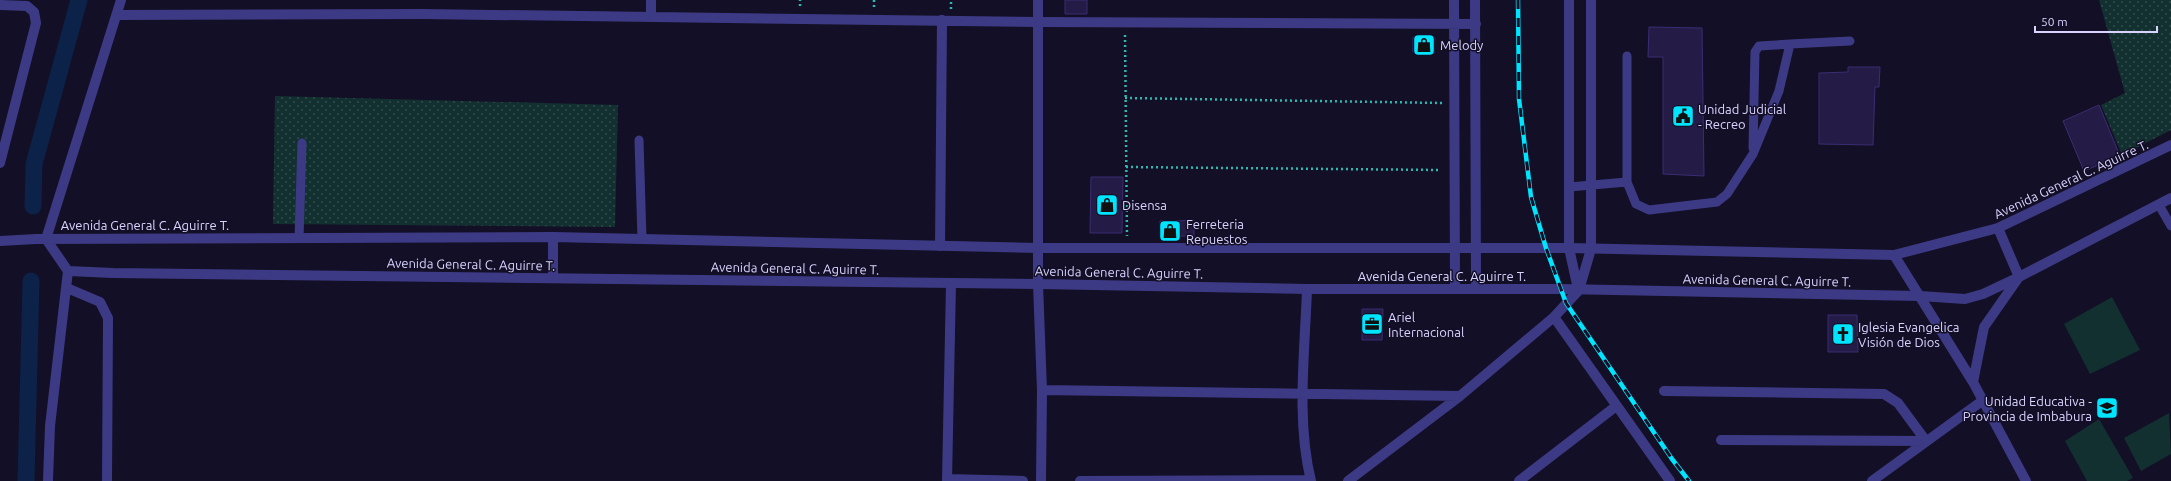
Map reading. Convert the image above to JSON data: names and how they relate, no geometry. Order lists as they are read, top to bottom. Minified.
{"streets":{"street":["Avenida General C. Aguirre T."]},"places":{"shop":["Melody","Disensa","Ferreteria Repuestos"],"public building":["Unidad Judicial - Recreo"],"office":["Ariel Internacional"],"church":["Iglesia Evangelica Visión de Dios"],"school or university":["Unidad Educativa - Provincia de Imbabura"]},"scale_bar":"50 m"}
